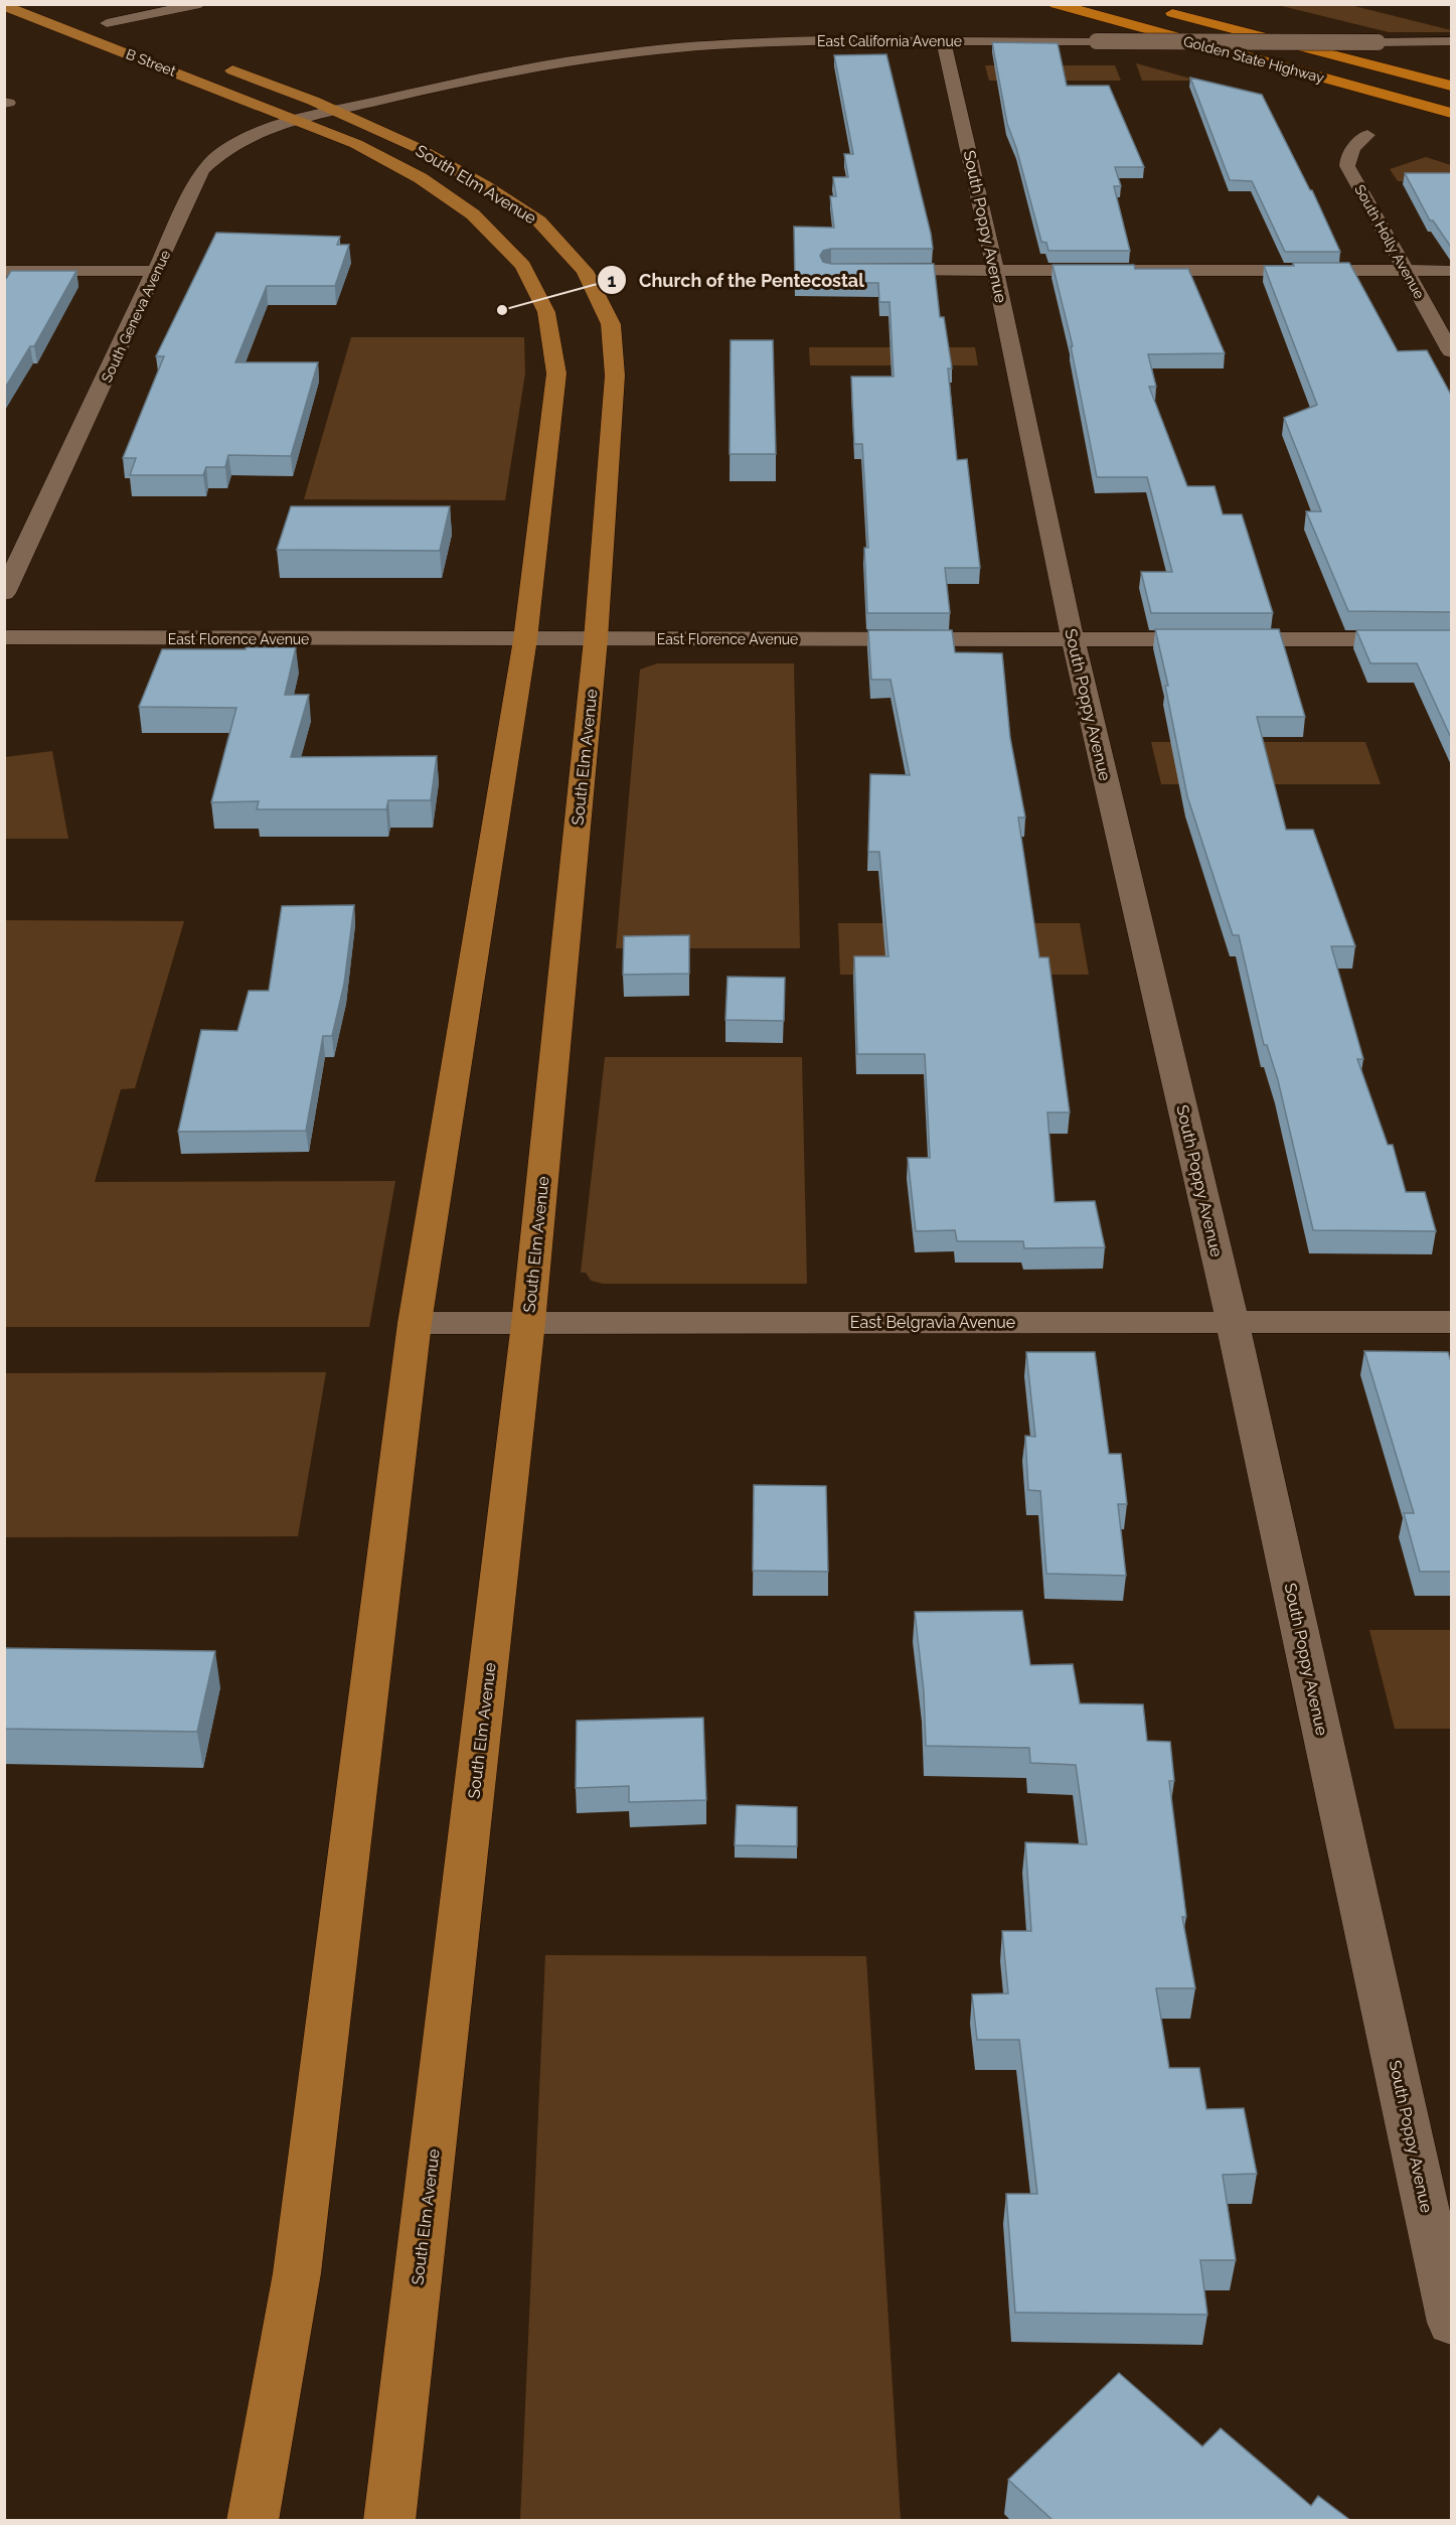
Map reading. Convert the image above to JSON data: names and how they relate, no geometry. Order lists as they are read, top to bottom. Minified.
{"streets":{"highway":["Golden State Highway"],"main road":["B Street","South Elm Avenue"],"street":["East California Avenue","South Poppy Avenue","South Holly Avenue","South Geneva Avenue","East Florence Avenue","East Belgravia Avenue"]},"crossings":[["East California Avenue","South Elm Avenue"],["East California Avenue","South Poppy Avenue"],["East California Avenue","South Geneva Avenue"],["B Street","South Elm Avenue"],["B Street","South Geneva Avenue"],["South Elm Avenue","South Geneva Avenue"],["South Elm Avenue","East Florence Avenue"],["South Elm Avenue","East Belgravia Avenue"],["South Poppy Avenue","East Florence Avenue"],["South Poppy Avenue","East Belgravia Avenue"]],"places":["Church of the Pentecostal"]}
